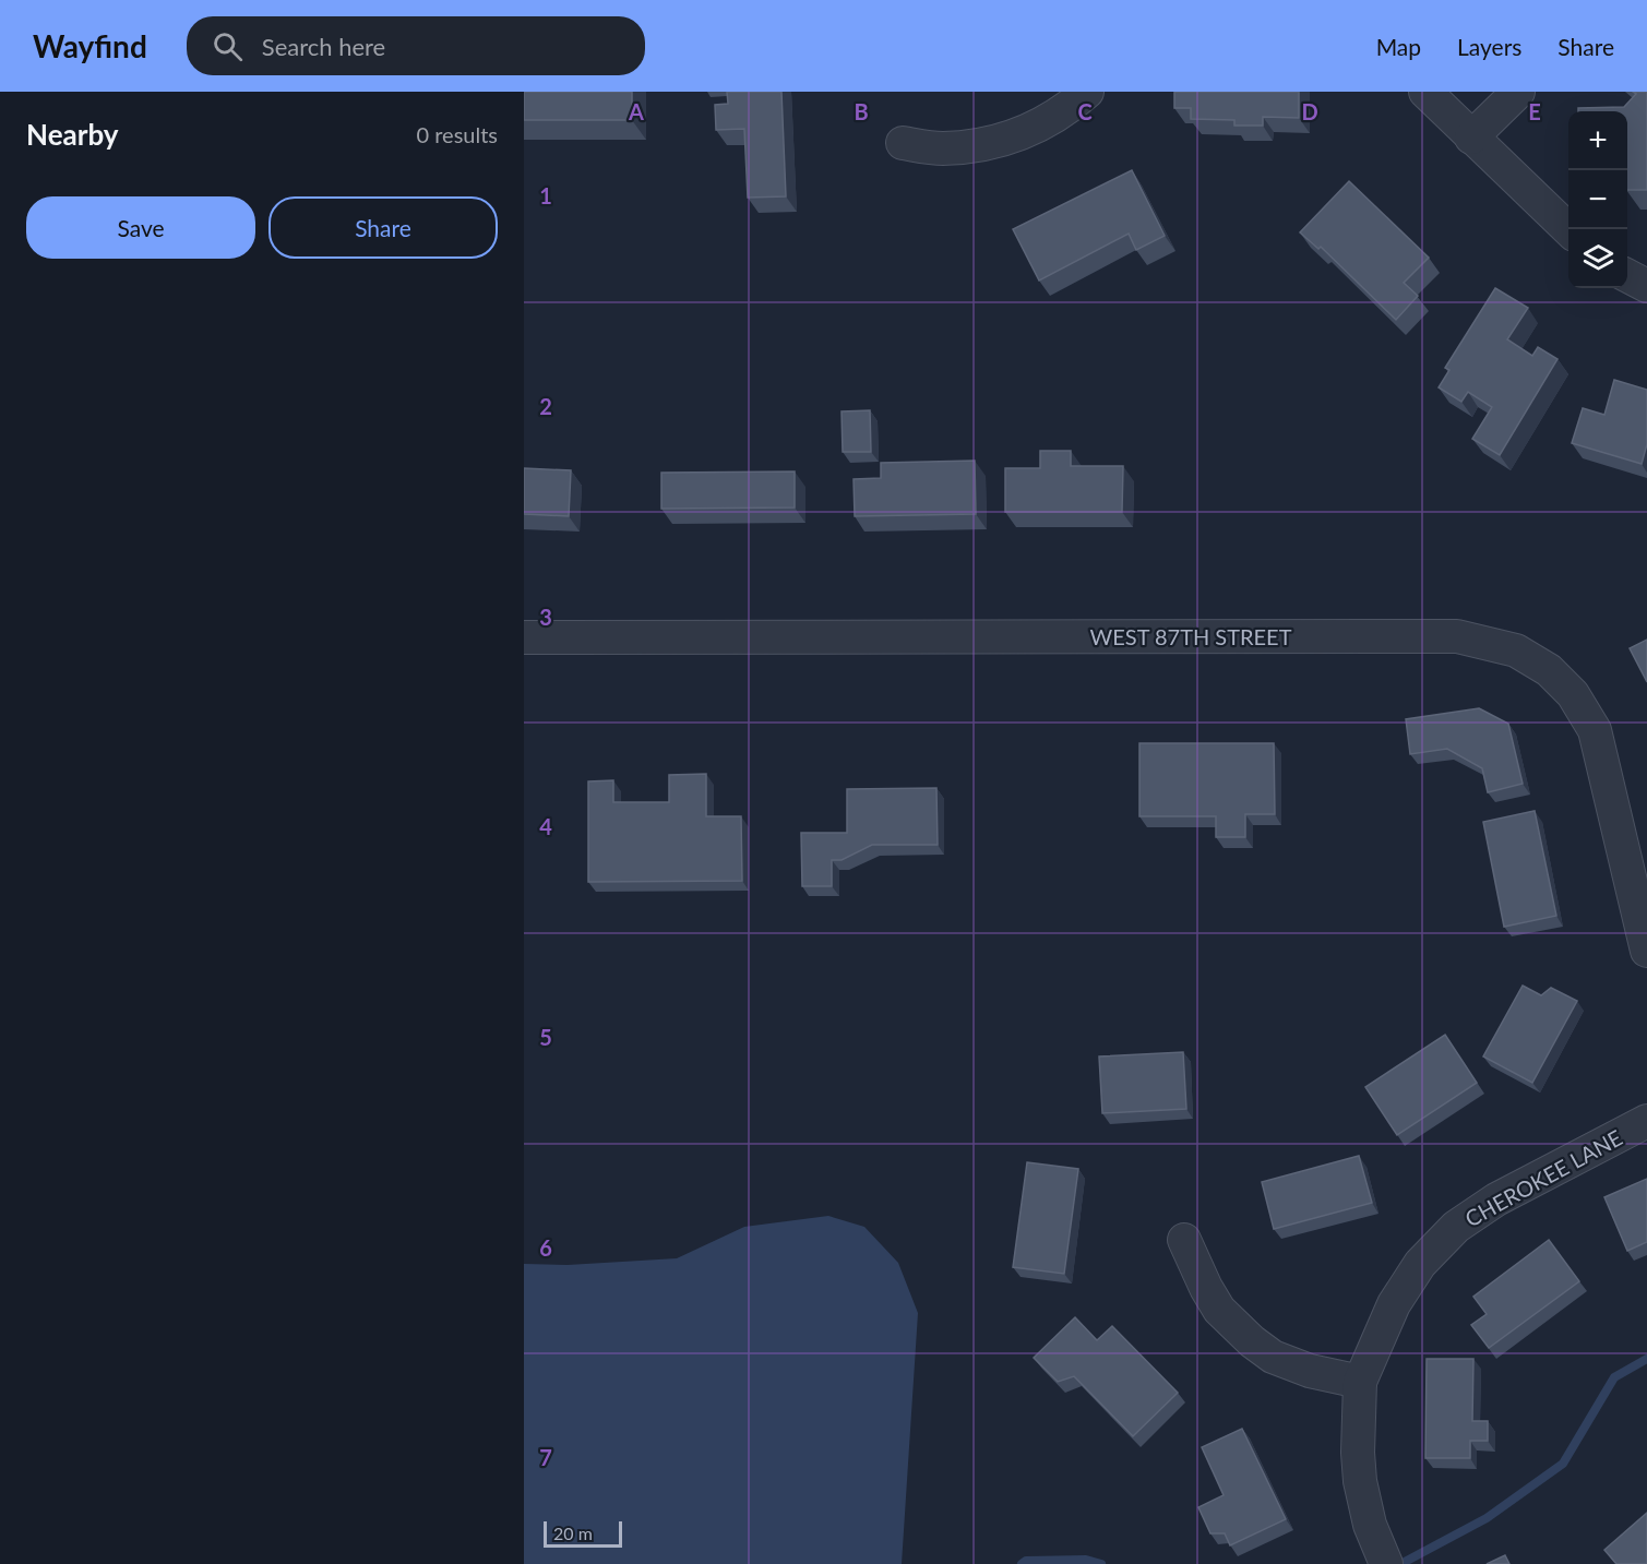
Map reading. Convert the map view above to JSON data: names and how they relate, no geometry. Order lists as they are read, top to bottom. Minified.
{"streets":{"street":["WEST 87TH STREET","CHEROKEE LANE"]},"scale_bar":"20 m","page":{"header":"Wayfind","search":"Search here","nav":["Map","Layers","Share"],"heading":["Nearby","0 results"],"map_buttons":["+","−"],"buttons":["Save","Share"],"scale":"20 m"},"grid":{"columns":["A","B","C","D","E"],"rows":["1","2","3","4","5","6","7"]}}
